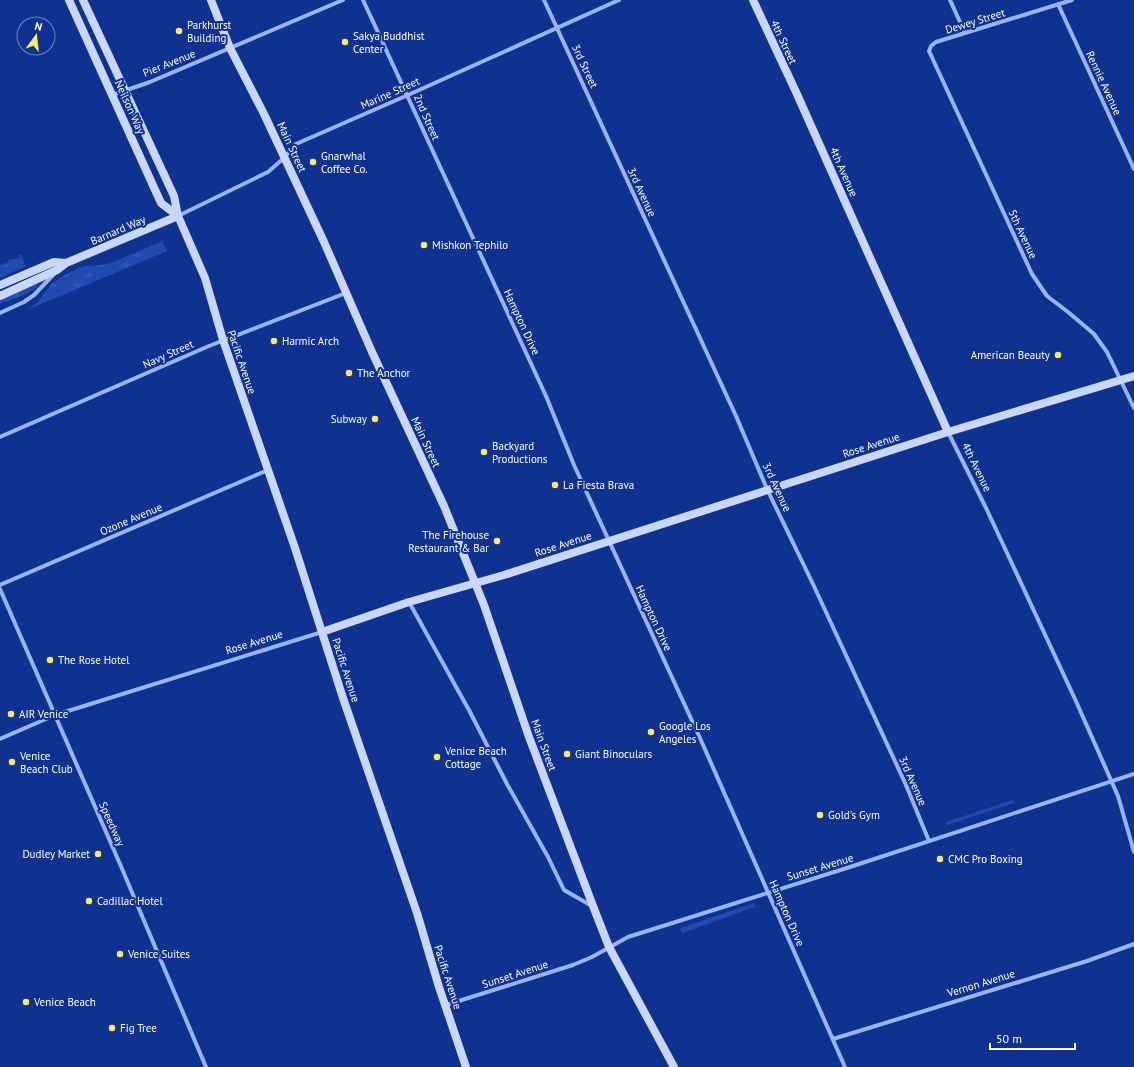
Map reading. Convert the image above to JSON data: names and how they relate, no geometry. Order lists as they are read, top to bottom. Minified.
{"streets":{"street":["Dewey Street","4th Street","Pier Avenue","3rd Street","Rennie Avenue","Marine Street","Neilson Way","2nd Street","Main Street","4th Avenue","3rd Avenue","Barnard Way","5th Avenue","Hampton Drive","Navy Street","Pacific Avenue","Rose Avenue","Ozone Avenue","Speedway","Sunset Avenue","Vernon Avenue"]},"crossings":[["Dewey Street","Rennie Avenue"],["Dewey Street","5th Avenue"],["4th Street","4th Avenue"],["Pier Avenue","Neilson Way"],["Pier Avenue","Main Street"],["3rd Street","Marine Street"],["3rd Street","3rd Avenue"],["Marine Street","Neilson Way"],["Marine Street","2nd Street"],["Marine Street","Main Street"],["Marine Street","Barnard Way"],["Neilson Way","Barnard Way"],["Neilson Way","Pacific Avenue"],["2nd Street","Hampton Drive"],["Main Street","Navy Street"],["Main Street","Rose Avenue"],["Main Street","Sunset Avenue"],["4th Avenue","Rose Avenue"],["4th Avenue","Sunset Avenue"],["3rd Avenue","Rose Avenue"],["3rd Avenue","Sunset Avenue"],["5th Avenue","Rose Avenue"],["Hampton Drive","Rose Avenue"],["Hampton Drive","Sunset Avenue"],["Hampton Drive","Vernon Avenue"],["Navy Street","Pacific Avenue"],["Pacific Avenue","Rose Avenue"],["Pacific Avenue","Ozone Avenue"],["Pacific Avenue","Sunset Avenue"],["Rose Avenue","Speedway"]],"places":["Parkhurst Building","Sakya Buddhist Center","Gnarwhal Coffee Co.","Mishkon Tephilo","Harmic Arch","American Beauty","The Anchor","Subway","Backyard Productions","La Fiesta Brava","The Firehouse Restaurant & Bar","The Rose Hotel","AIR Venice","Google Los Angeles","Giant Binoculars","Venice Beach Cottage","Venice Beach Club","Gold's Gym","Dudley Market","CMC Pro Boxing","Cadillac Hotel","Venice Suites","Venice Beach","Fig Tree"],"scale_bar":"50 m","north":"top"}
